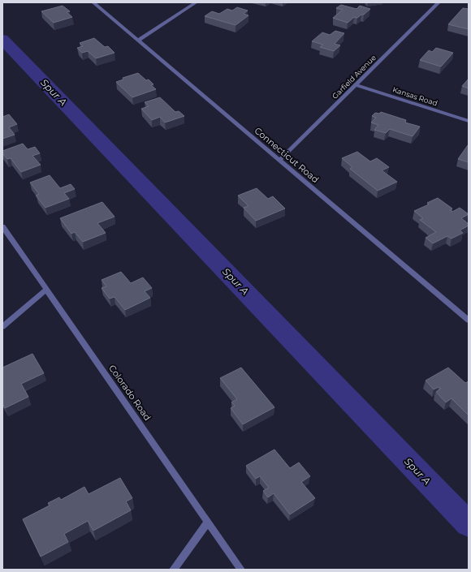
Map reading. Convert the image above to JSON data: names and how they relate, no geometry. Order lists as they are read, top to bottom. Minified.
{"streets":{"street":["Garfield Avenue","Kansas Road","Connecticut Road","Colorado Road"]},"crossings":[["Garfield Avenue","Kansas Road"],["Garfield Avenue","Connecticut Road"]],"water":["Spur A"]}
